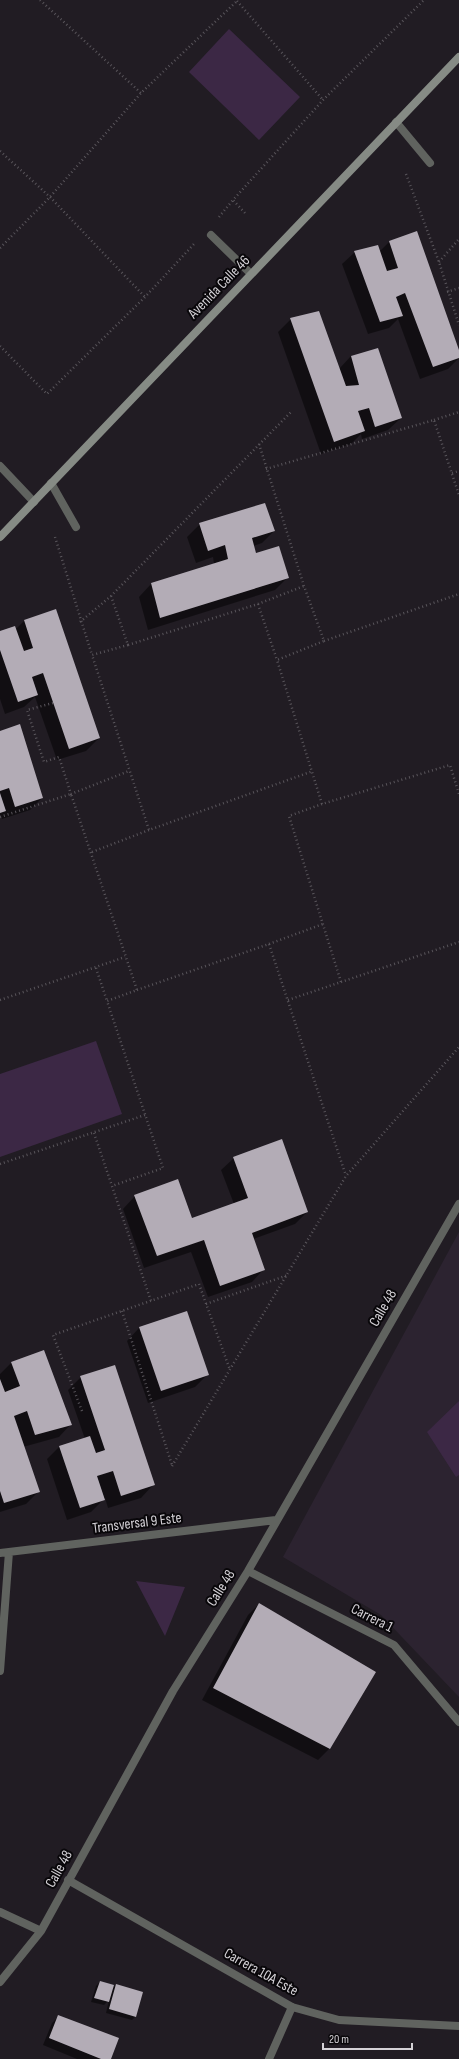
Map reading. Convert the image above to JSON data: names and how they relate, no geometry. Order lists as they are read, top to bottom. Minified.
{"streets":{"main road":["Avenida Calle 46"],"street":["Calle 48","Transversal 9 Este","Carrera 1","Carrera 10A Este"]},"crossings":[["Calle 48","Transversal 9 Este"],["Calle 48","Carrera 1"],["Calle 48","Carrera 10A Este"]],"scale_bar":"20 m"}
